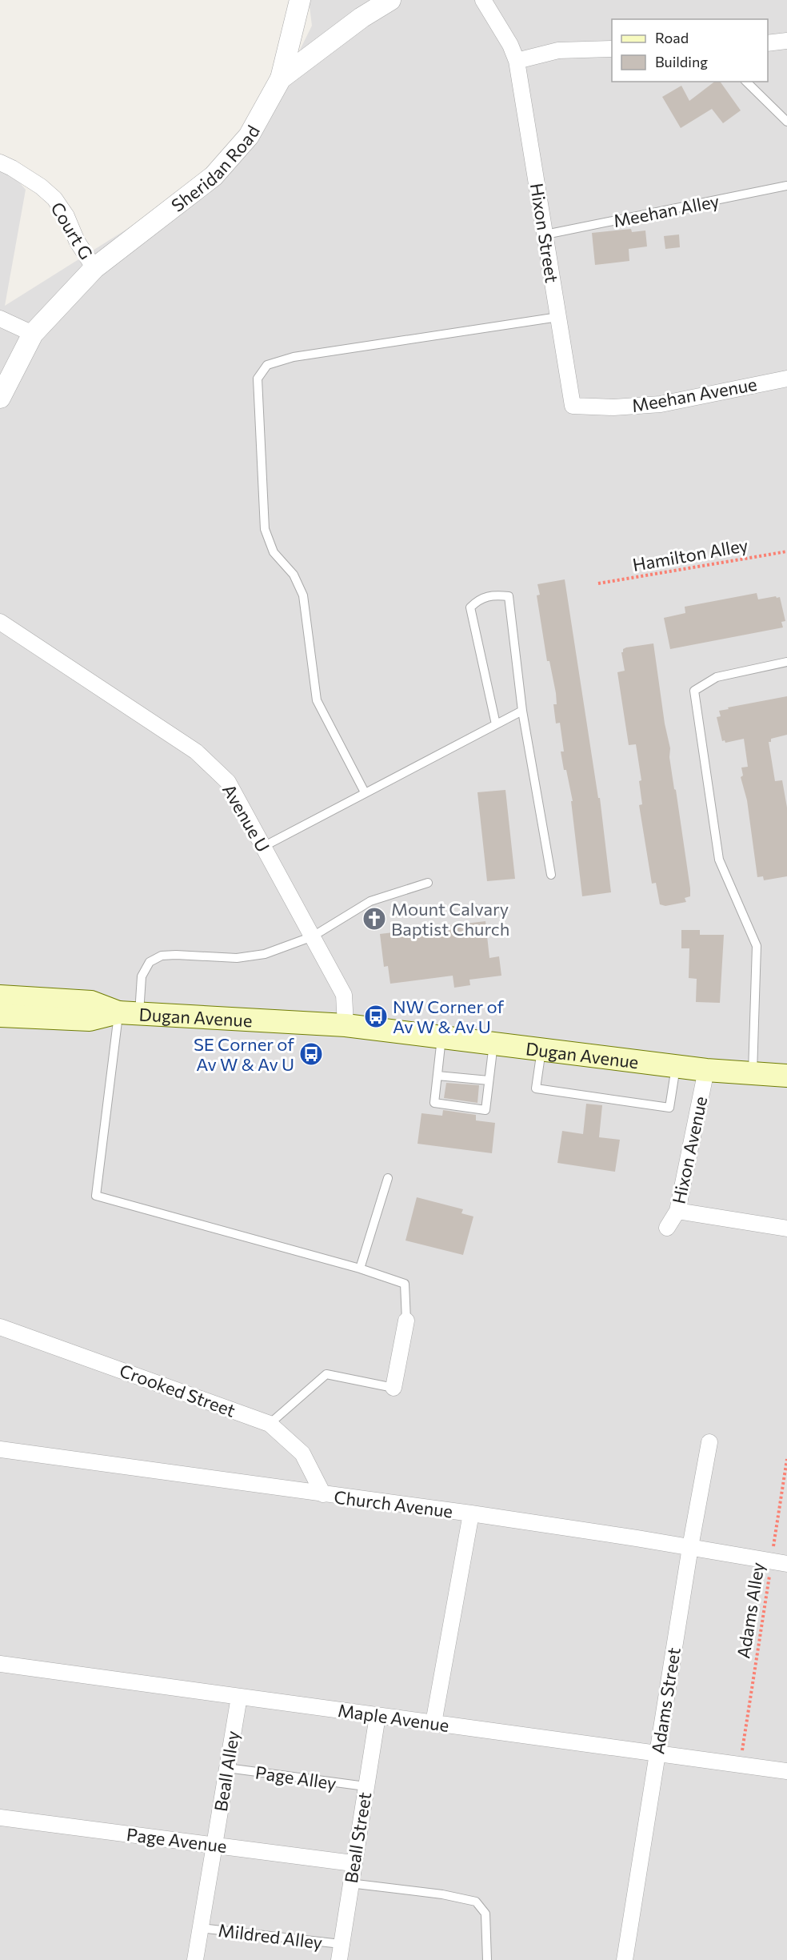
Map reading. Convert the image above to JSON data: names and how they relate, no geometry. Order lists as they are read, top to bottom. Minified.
{"streets":{"main road":["Dugan Avenue"],"street":["Sheridan Road","Court G","Hixon Street","Meehan Avenue","Avenue U","Hixon Avenue","Crooked Street","Church Avenue","Adams Street","Maple Avenue","Beall Alley","Beall Street","Page Avenue"],"lane":["Meehan Alley","Page Alley","Mildred Alley"],"path":["Hamilton Alley","Adams Alley"]},"crossings":[["Sheridan Road","Court G"],["Meehan Alley","Hixon Street"],["Hixon Street","Meehan Avenue"],["Avenue U","Dugan Avenue"],["Dugan Avenue","Hixon Avenue"],["Crooked Street","Church Avenue"],["Church Avenue","Adams Alley"],["Church Avenue","Adams Street"],["Adams Alley","Maple Avenue"],["Adams Street","Maple Avenue"],["Maple Avenue","Beall Alley"],["Maple Avenue","Beall Street"],["Beall Alley","Page Alley"],["Beall Alley","Page Avenue"],["Beall Alley","Mildred Alley"],["Page Alley","Beall Street"],["Beall Street","Page Avenue"],["Beall Street","Mildred Alley"]],"places":{"church":["Mount Calvary Baptist Church"],"bus stop":["NW Corner of Av W & Av U","SE Corner of Av W & Av U"]},"legend":["Road","Building"]}
